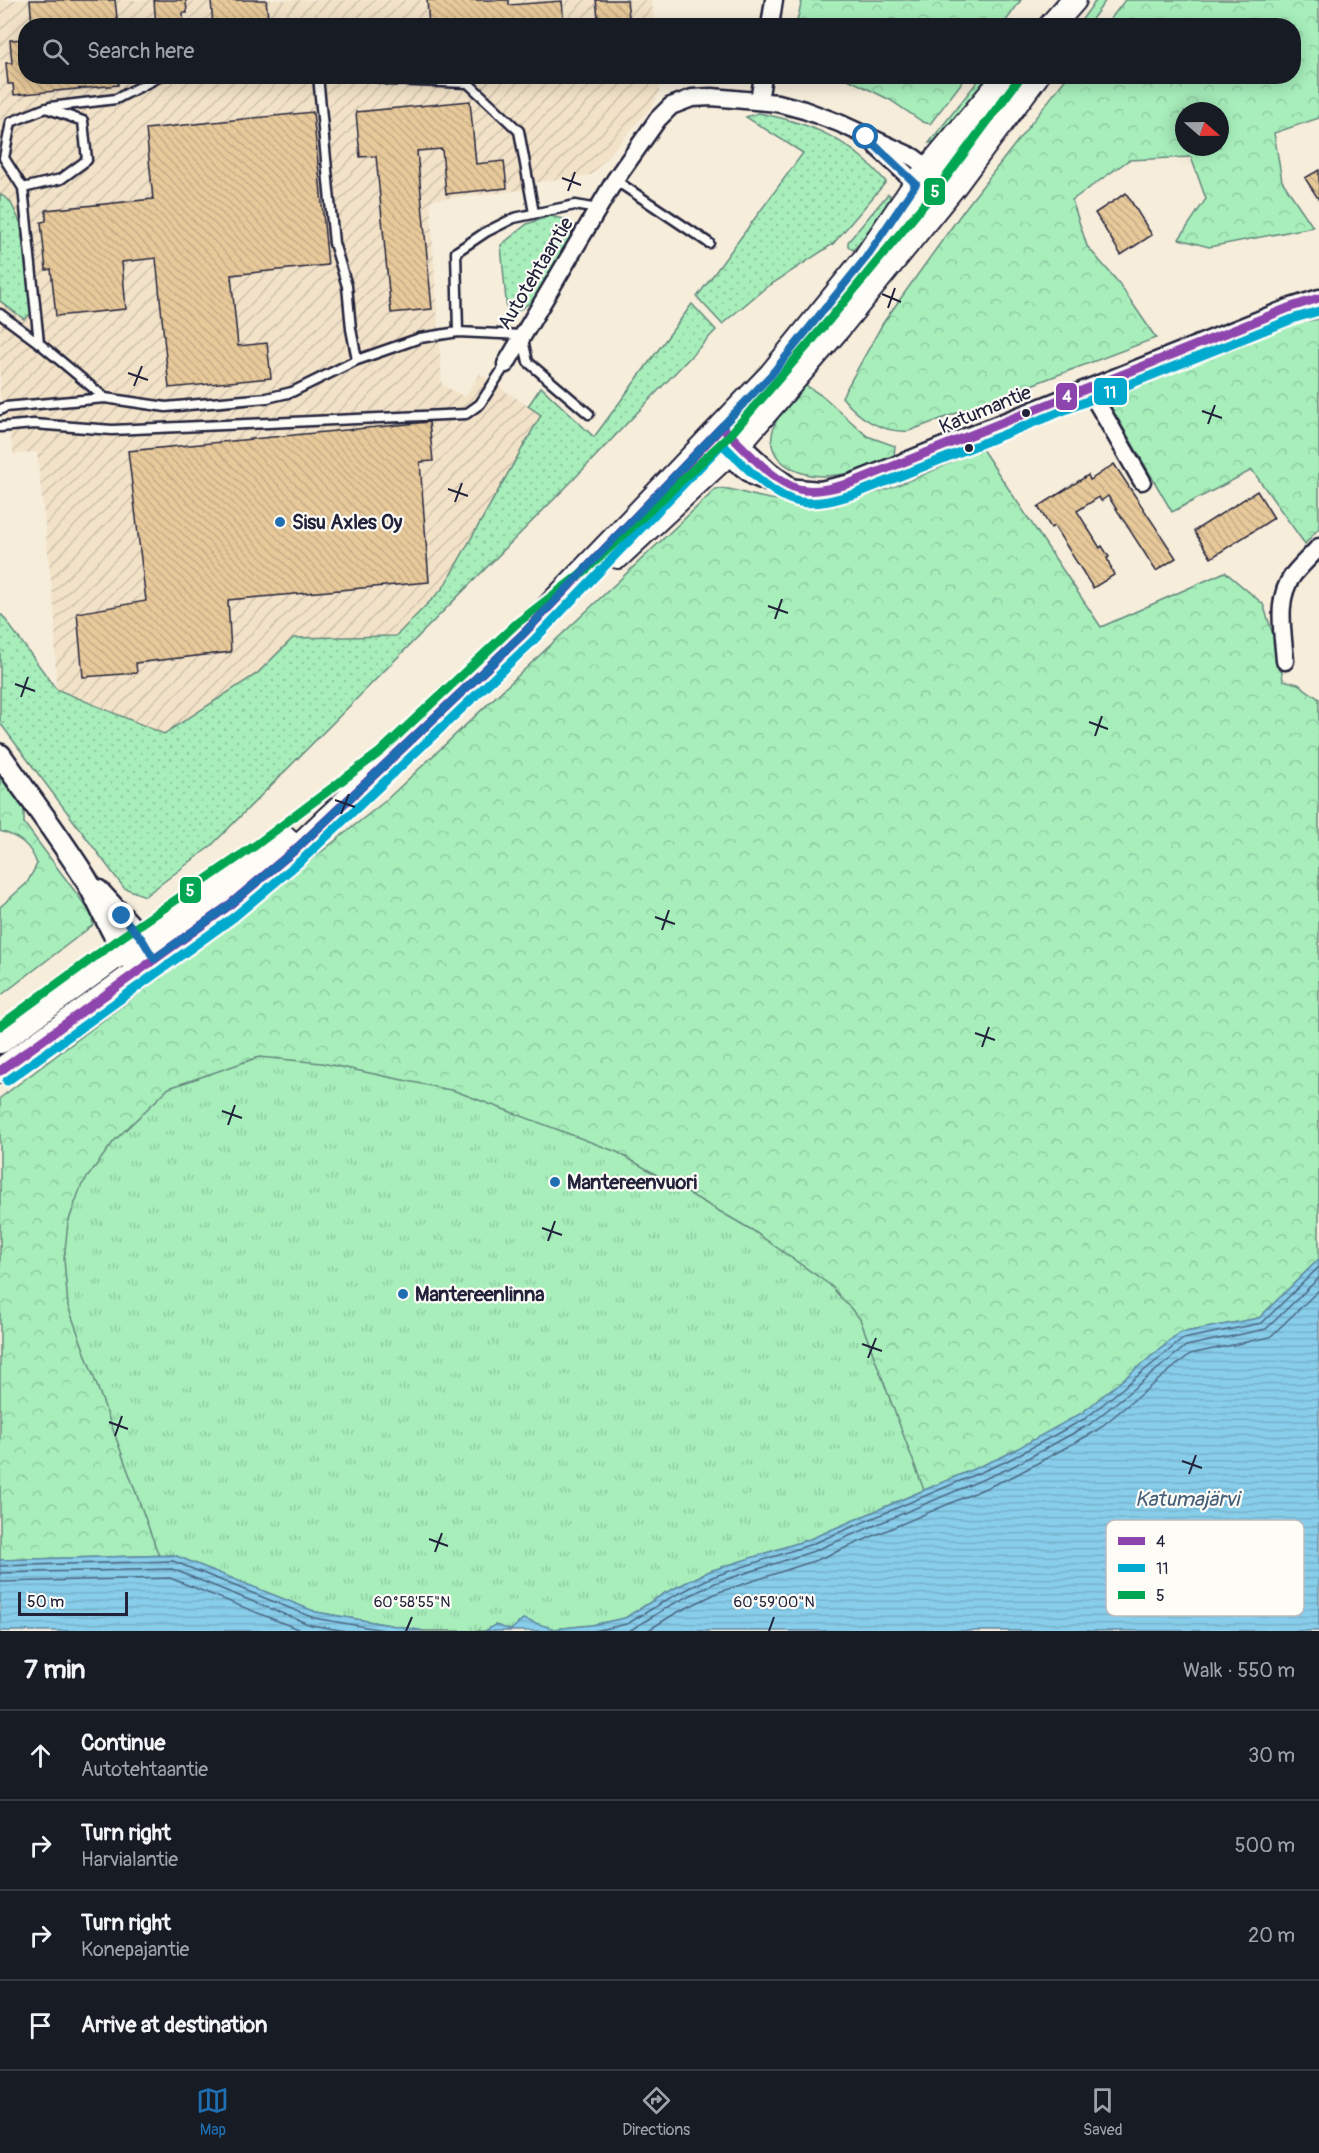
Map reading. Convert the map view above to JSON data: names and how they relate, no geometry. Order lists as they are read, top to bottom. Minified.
{"streets":{"street":["Autotehtaantie","Katumantie"]},"water":["Katumajärvi"],"places":["Sisu Axles Oy","Mantereenvuori","Mantereenlinna"],"lines":["transit line 5","transit line 4","transit line 11"],"legend":["4","11","5"],"scale_bar":"50 m","north":"right","page":{"search":"Search here","scale":"50 m","heading":["7 min","Walk · 550 m"],"list":[["Continue","Autotehtaantie","30 m"],["Turn right","Harvialantie","500 m"],["Turn right","Konepajantie","20 m"],"Arrive at destination"],"nav":["Map","Directions","Saved"]},"coordinates":["60°58'55\"N","60°59'00\"N"]}
